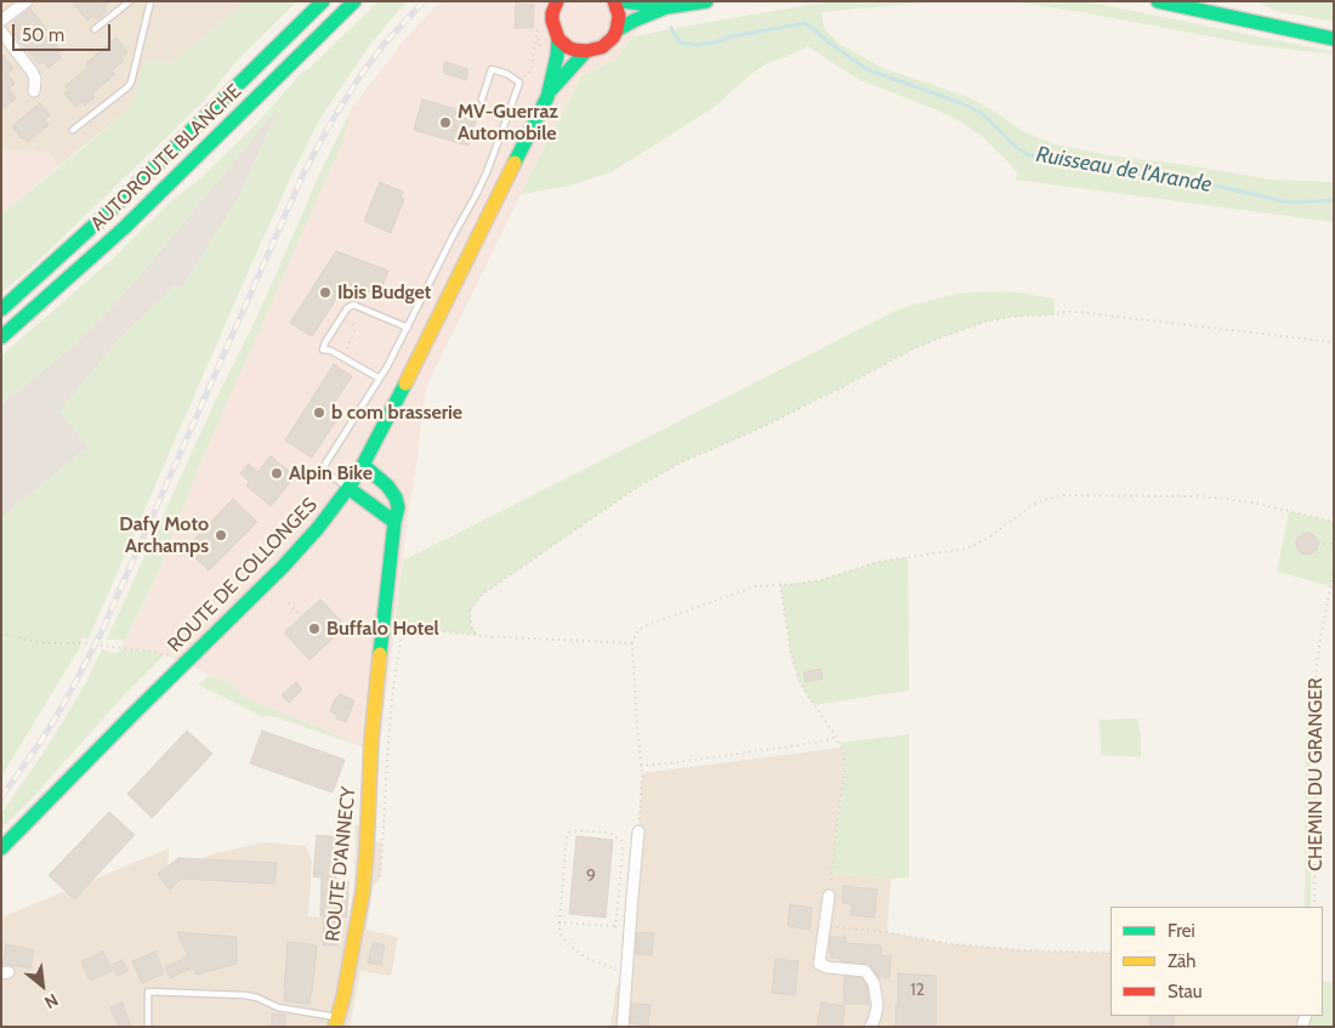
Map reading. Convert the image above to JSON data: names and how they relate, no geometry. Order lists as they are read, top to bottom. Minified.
{"streets":{"main road":["AUTOROUTE BLANCHE","ROUTE DE COLLONGES","ROUTE D'ANNECY"],"path":["CHEMIN DU GRANGER"]},"crossings":[["ROUTE DE COLLONGES","ROUTE D'ANNECY"]],"water":["Ruisseau de l'Arande"],"places":["MV-Guerraz Automobile","Ibis Budget","b com brasserie","Alpin Bike","Dafy Moto Archamps","Buffalo Hotel"],"house_numbers":["9","12"],"legend":["Frei","Zäh","Stau"],"scale_bar":"50 m","north":"bottom right"}
